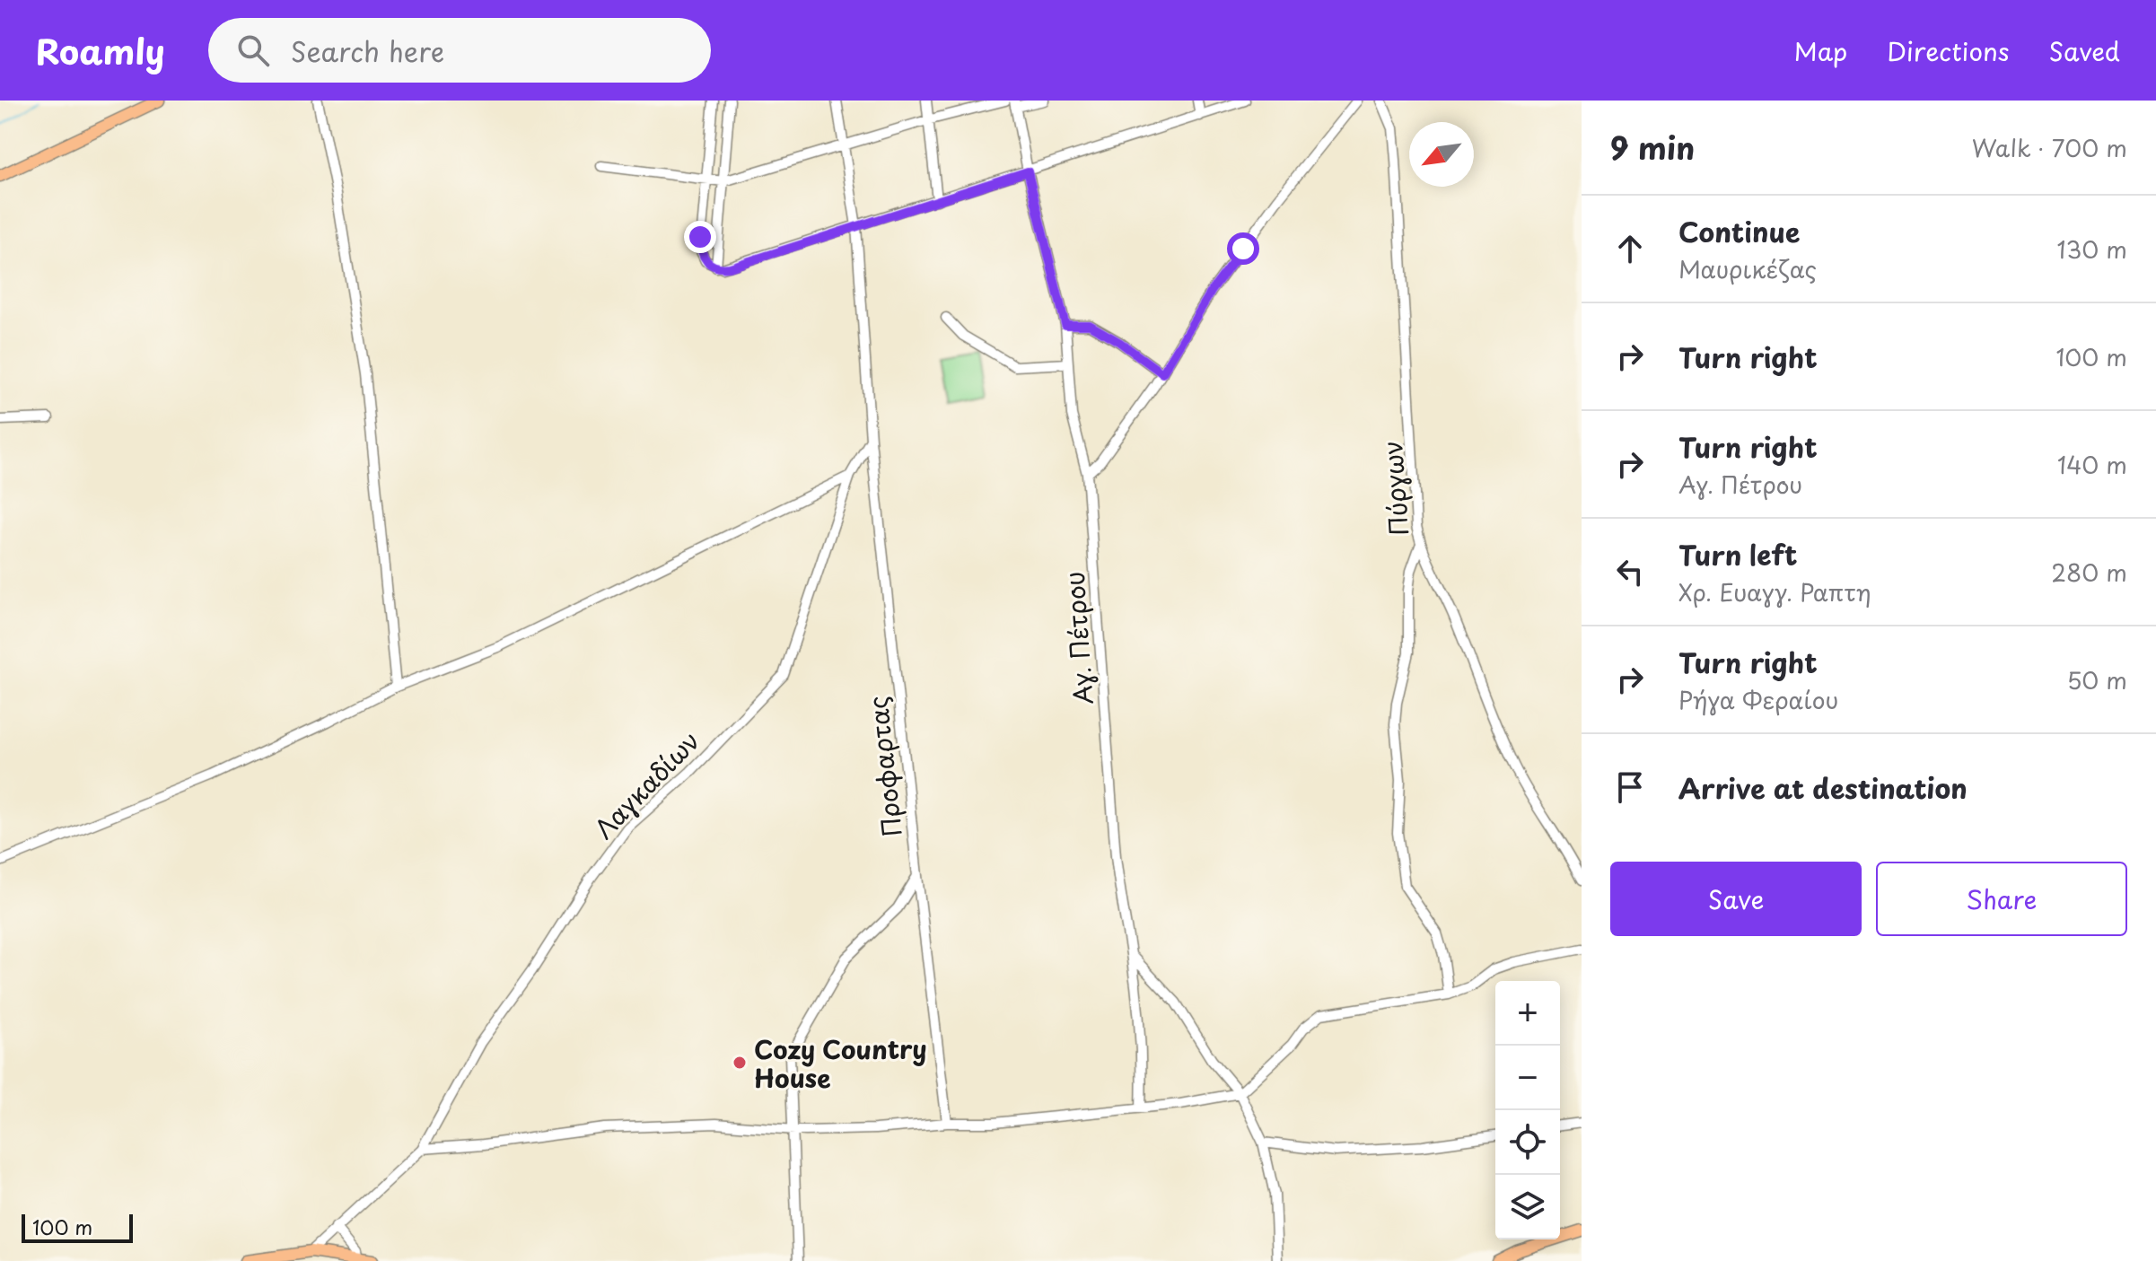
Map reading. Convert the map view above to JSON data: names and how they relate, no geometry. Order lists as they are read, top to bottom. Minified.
{"streets":{"street":["Πύργων","Αγ. Πέτρου","Προφαρτας","Λαγκαδίων"]},"crossings":[["Προφαρτας","Λαγκαδίων"]],"places":["Cozy Country House"],"scale_bar":"100 m","north":"bottom left","page":{"header":"Roamly","search":"Search here","nav":["Map","Directions","Saved"],"heading":["9 min","Walk · 700 m"],"list":[["Continue","Μαυρικέζας","130 m"],["Turn right","100 m"],["Turn right","Αγ. Πέτρου","140 m"],["Turn left","Χρ. Ευαγγ. Ραπτη","280 m"],["Turn right","Ρήγα Φεραίου","50 m"],"Arrive at destination"],"buttons":["Save","Share"],"map_buttons":["+","−"],"scale":"100 m"}}
